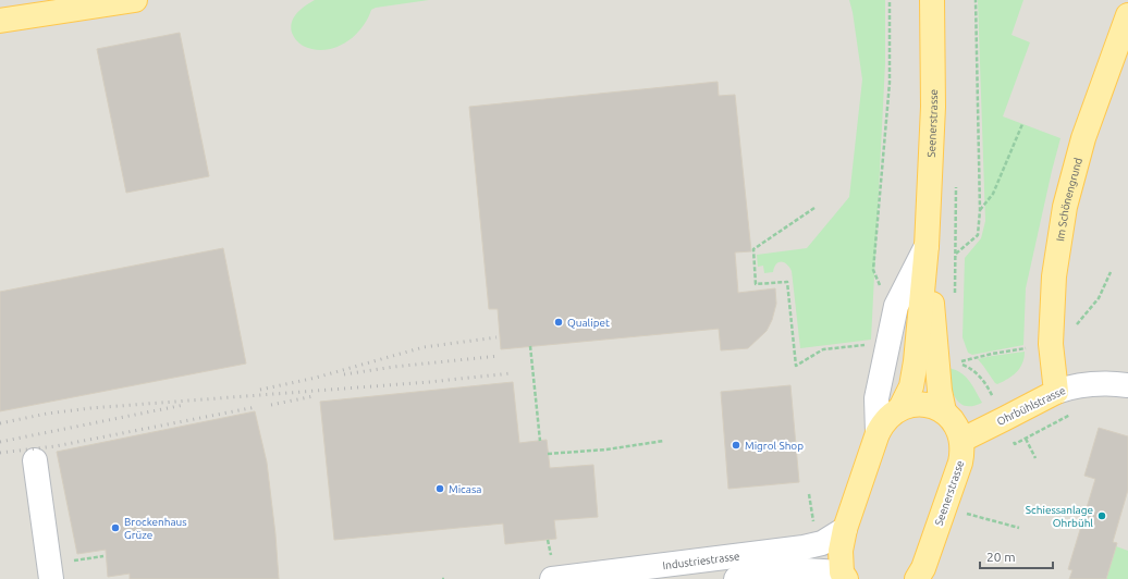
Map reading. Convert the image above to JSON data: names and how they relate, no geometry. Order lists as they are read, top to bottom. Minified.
{"streets":{"main road":["Seenerstrasse","Im Schönengrund","Ohrbühlstrasse"],"street":["Industriestrasse"]},"crossings":[["Seenerstrasse","Ohrbühlstrasse"],["Seenerstrasse","Industriestrasse"],["Im Schönengrund","Ohrbühlstrasse"]],"places":["Qualipet","Migrol Shop","Micasa","Schiessanlage Ohrbühl","Brockenhaus Grüze"],"scale_bar":"20 m"}
